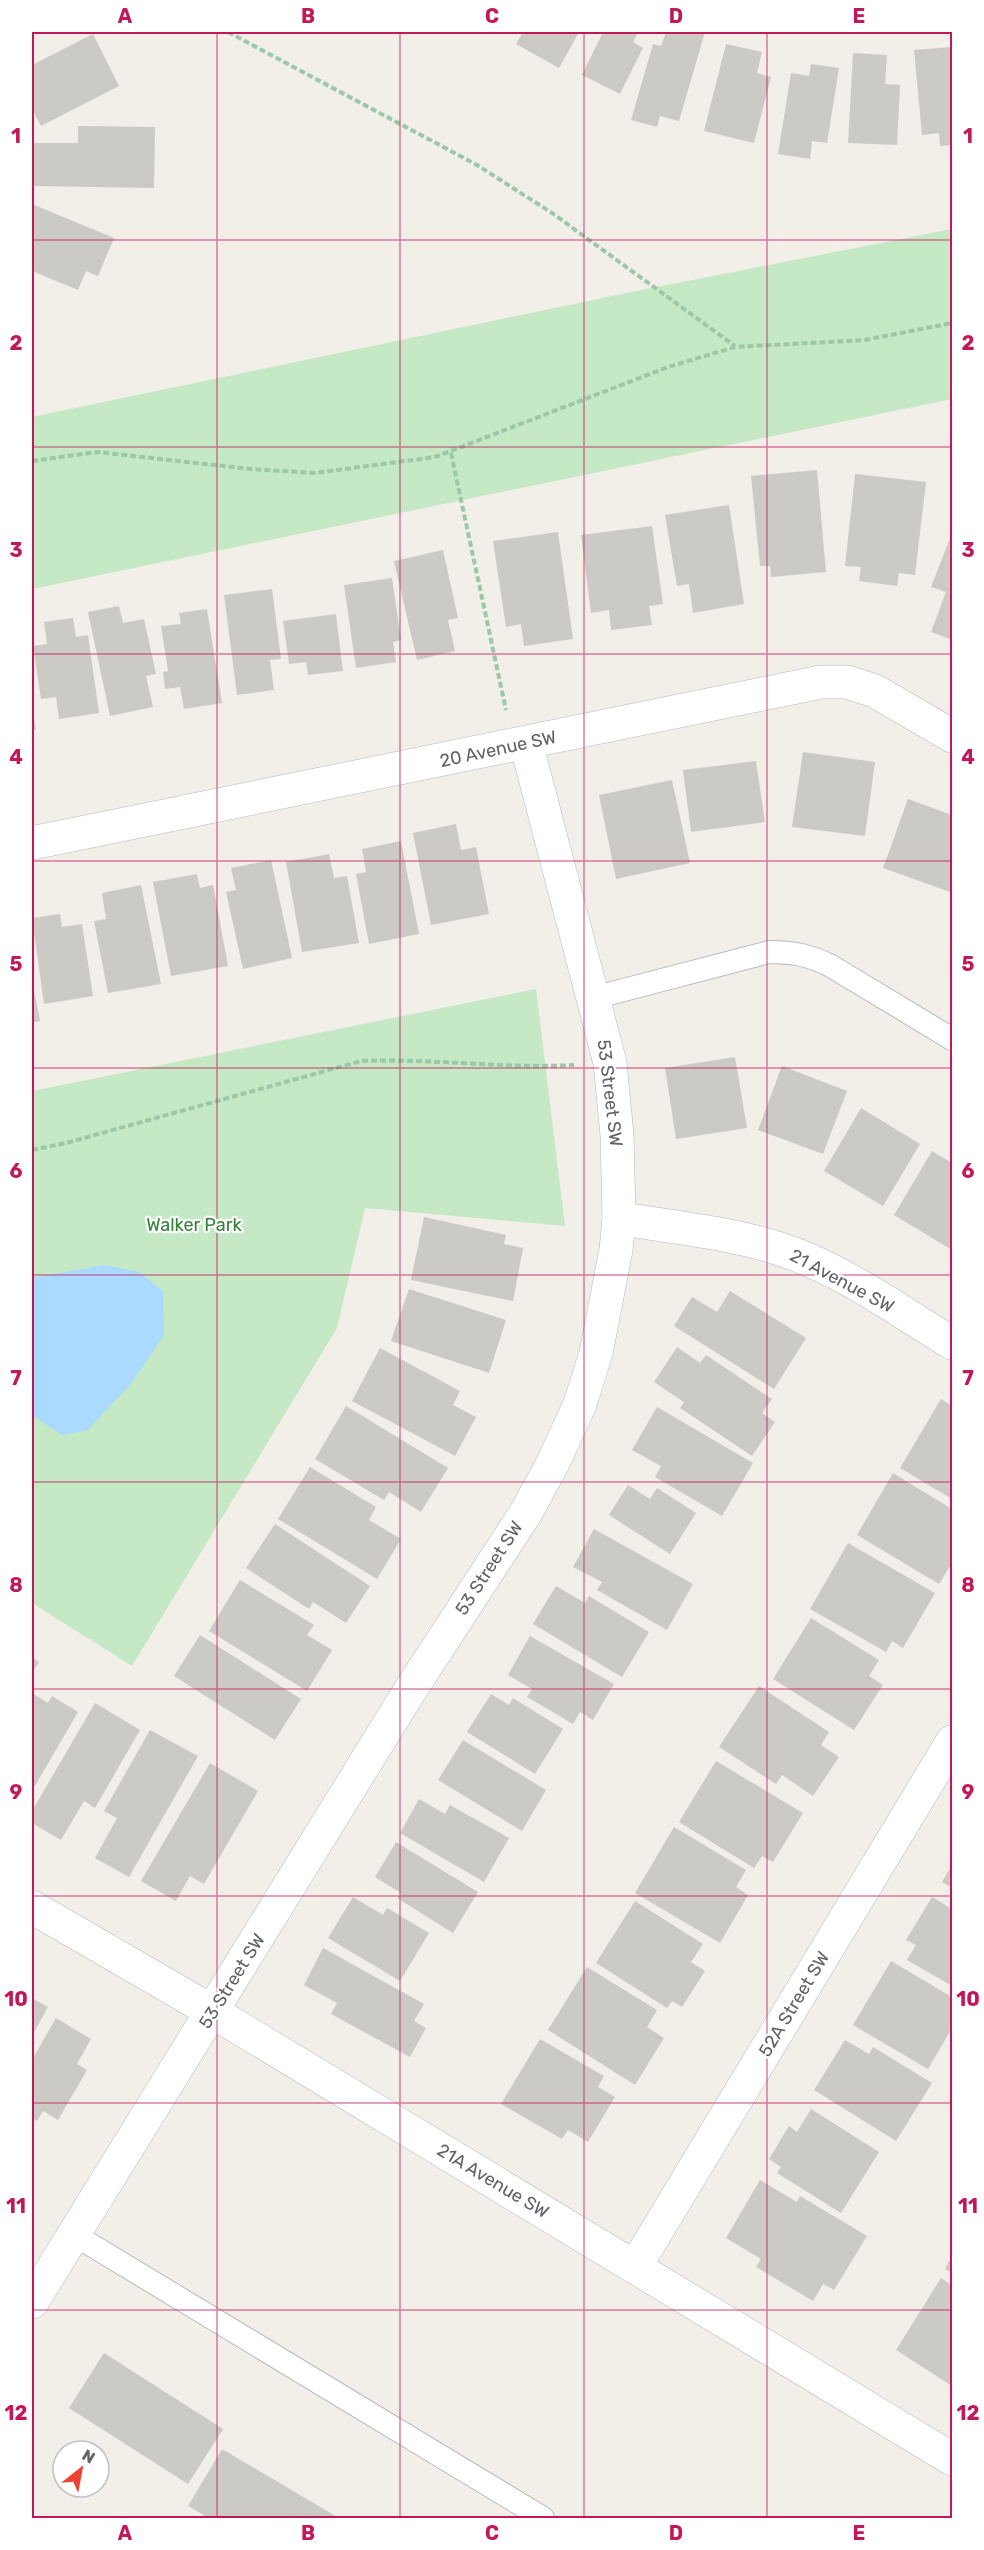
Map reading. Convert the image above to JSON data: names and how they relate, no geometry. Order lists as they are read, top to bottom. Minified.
{"streets":{"street":["20 Avenue SW","53 Street SW","21 Avenue SW","52A Street SW","21A Avenue SW"]},"crossings":[["20 Avenue SW","53 Street SW"],["53 Street SW","21 Avenue SW"],["53 Street SW","21A Avenue SW"],["52A Street SW","21A Avenue SW"]],"parks":["Walker Park"],"north":"top right","grid":{"columns":["A","B","C","D","E"],"rows":["1","2","3","4","5","6","7","8","9","10","11","12"]}}
